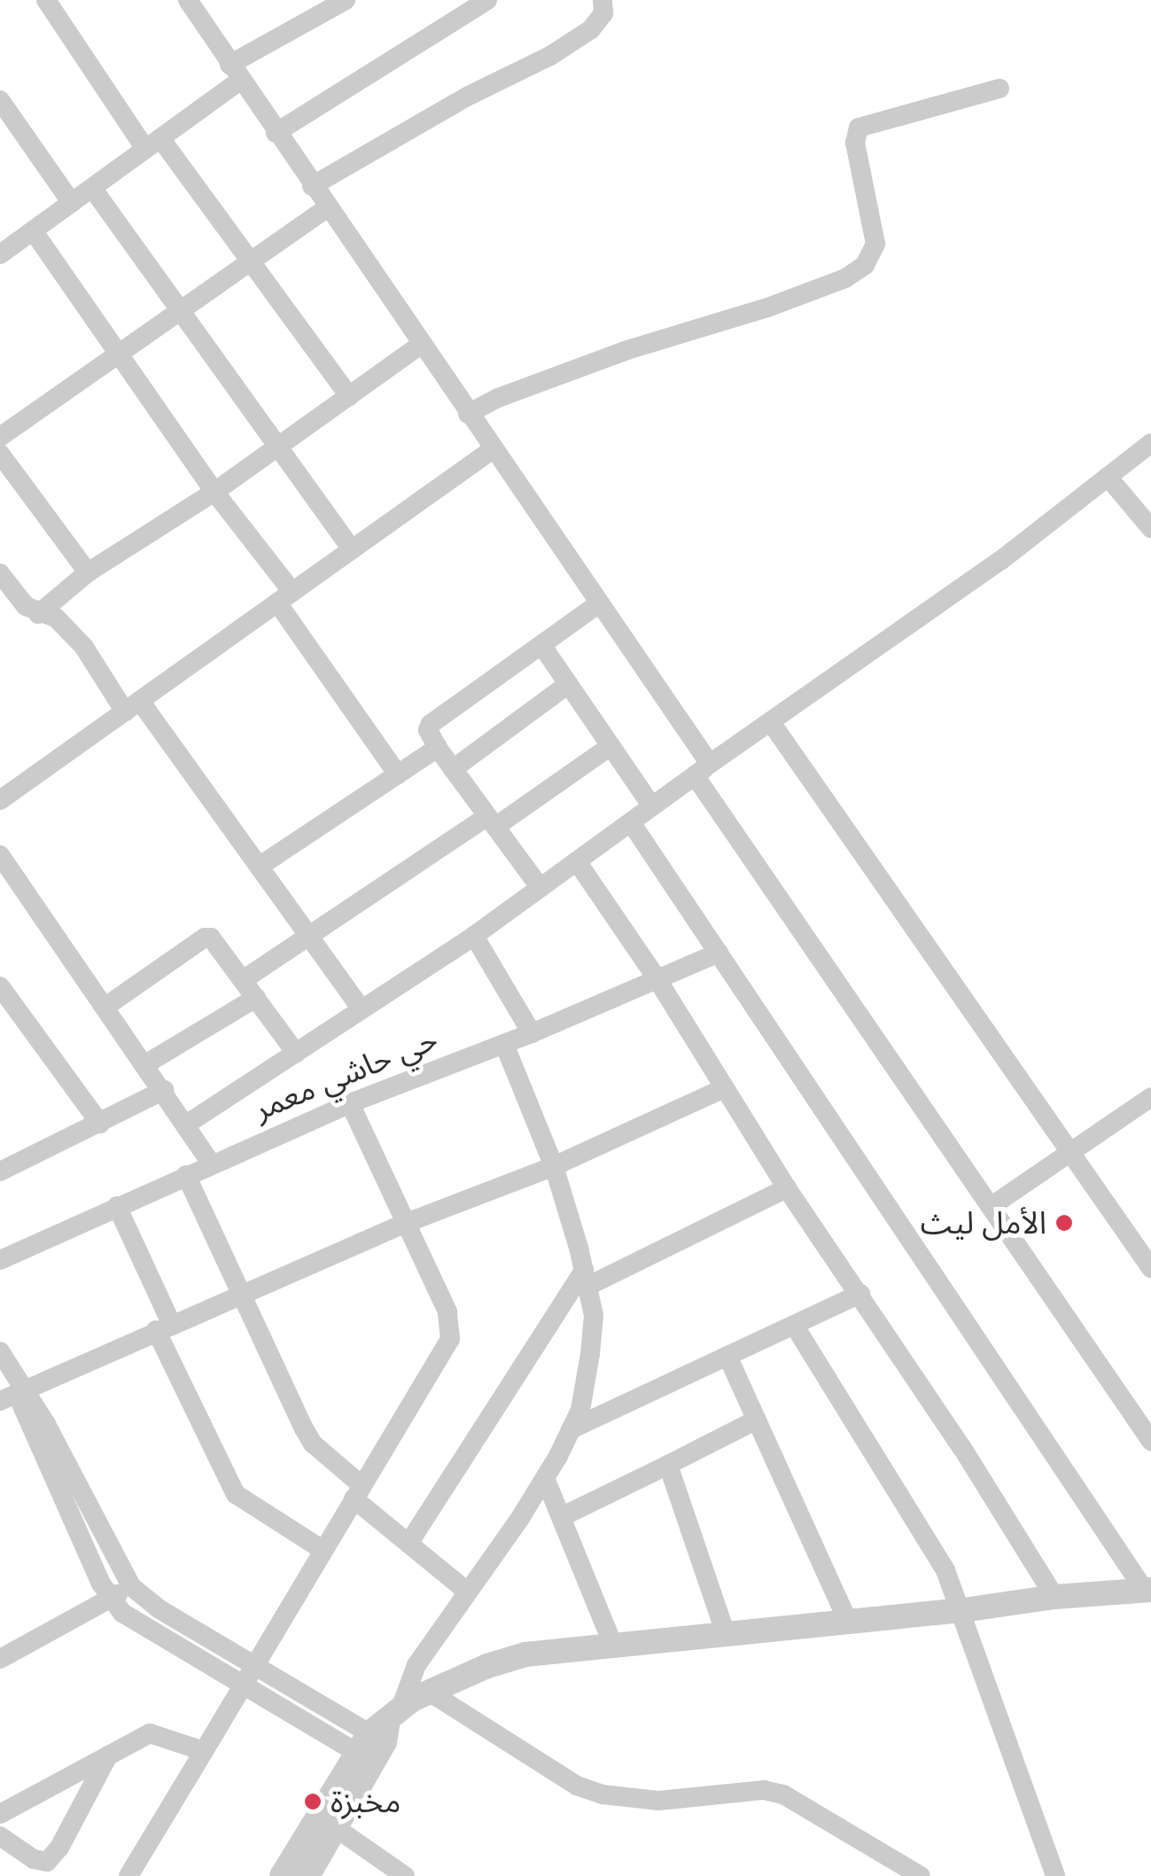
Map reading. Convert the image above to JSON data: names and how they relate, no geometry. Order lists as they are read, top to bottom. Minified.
{"streets":{"street":["حي حاشي معمر"]},"places":["الأمل ليث","مخبزة"]}
